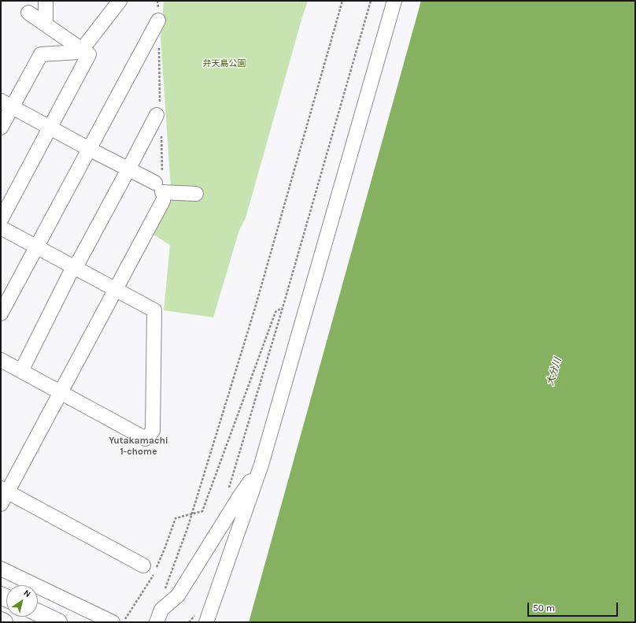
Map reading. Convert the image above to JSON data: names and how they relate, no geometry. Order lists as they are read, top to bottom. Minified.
{"districts":["Yutakamachi 1-chome"],"water":["大分川"],"parks":["弁天島公園"],"scale_bar":"50 m","north":"top right"}
